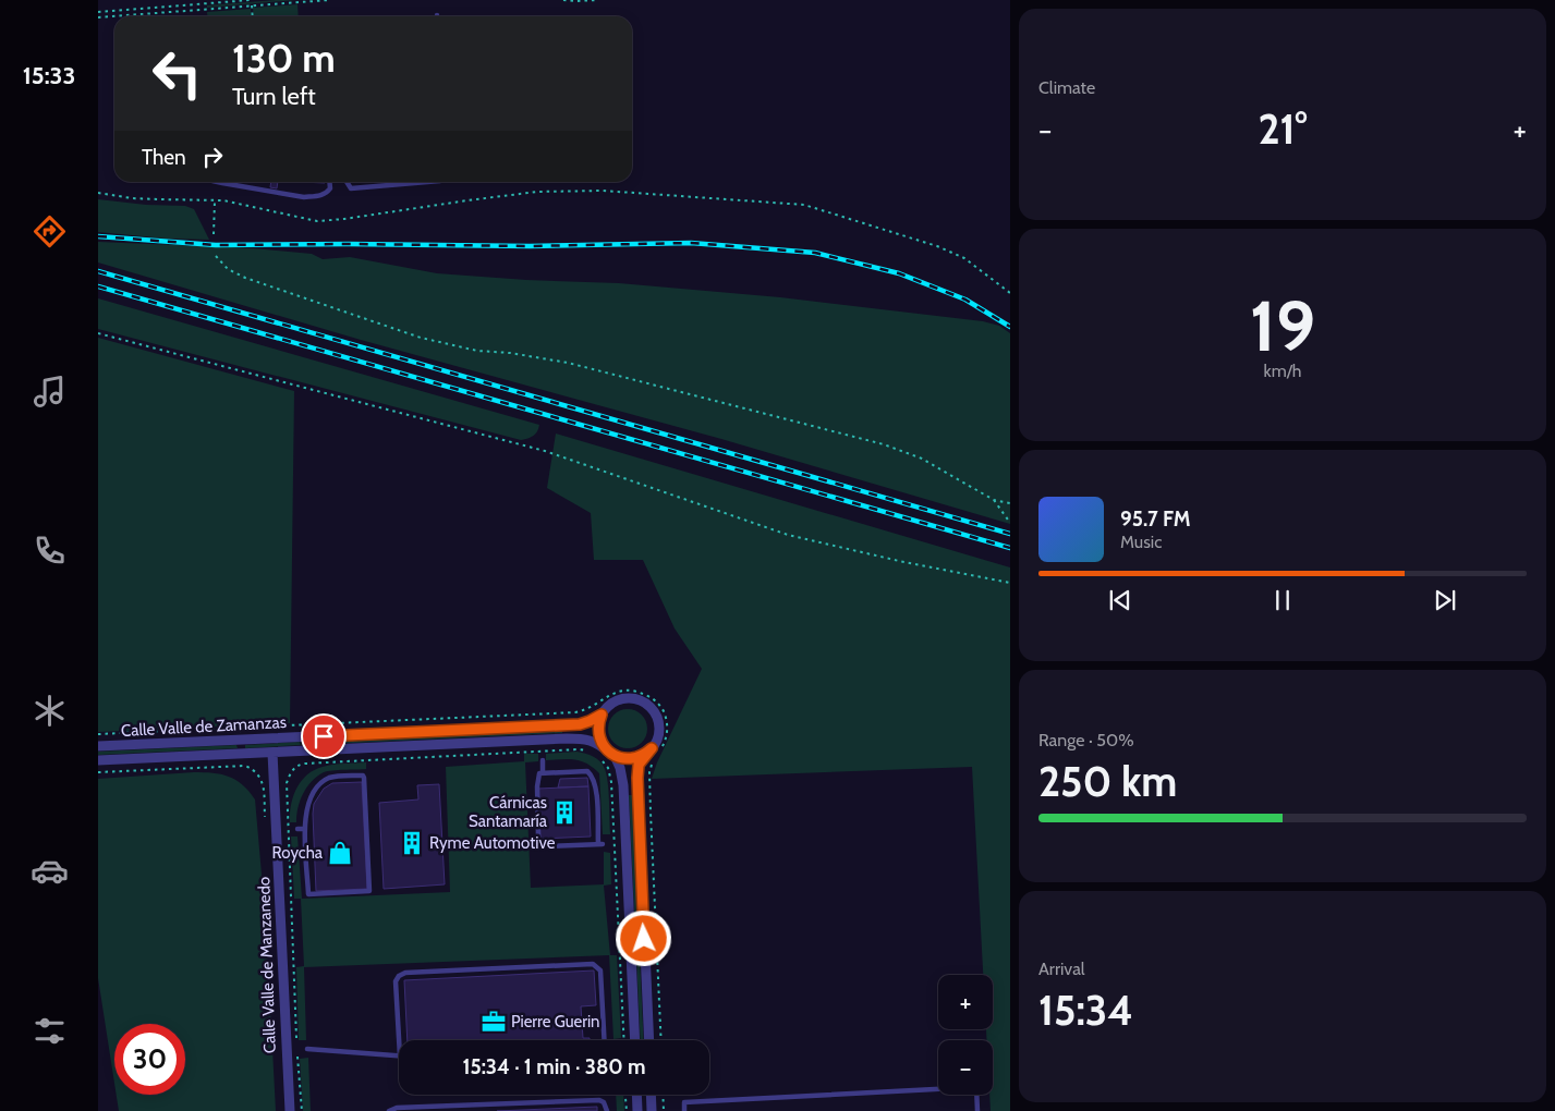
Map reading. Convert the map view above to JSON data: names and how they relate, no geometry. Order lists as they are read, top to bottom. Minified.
{"streets":{"street":["Calle Valle de Zamanzas","Calle Valle de Manzanedo"]},"crossings":[["Calle Valle de Zamanzas","Calle Valle de Manzanedo"]],"places":{"building":["Cárnicas Santamaría","Ryme Automotive"],"shop":["Roycha"],"office":["Pierre Guerin"]},"page":{"tabs":"15:33","tile":["Climate",["19","km/h"],["Range · 50%","250 km"],["Arrival","15:34"]],"turn":["130 m","Turn left"],"heat":["−","21°","+"],"then":"Then","song":["95.7 FM","Music"],"map_buttons":["+","−"],"limit":"30","trip":"15:34 · 1 min · 380 m"}}
